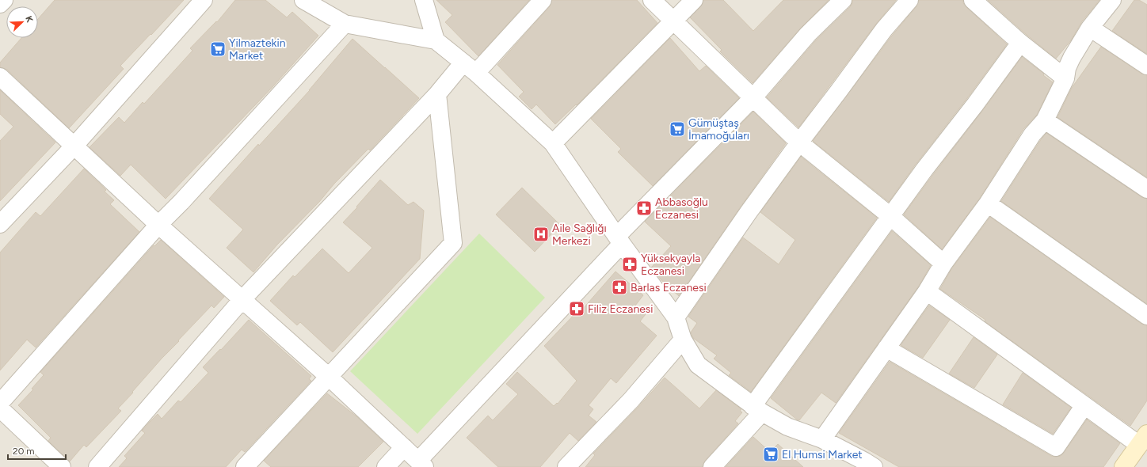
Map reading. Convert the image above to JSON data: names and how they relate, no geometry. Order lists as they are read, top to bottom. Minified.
{"places":{"supermarket":["Yilmaztekin Market","Gümüştaş İmamoğuları","El Humsi Market"],"pharmacy":["Abbasoğlu Eczanesi","Yüksekyayla Eczanesi","Barlas Eczanesi","Filiz Eczanesi"],"hospital":["Aile Sağlığı Merkezi"]},"scale_bar":"20 m","north":"top right"}
